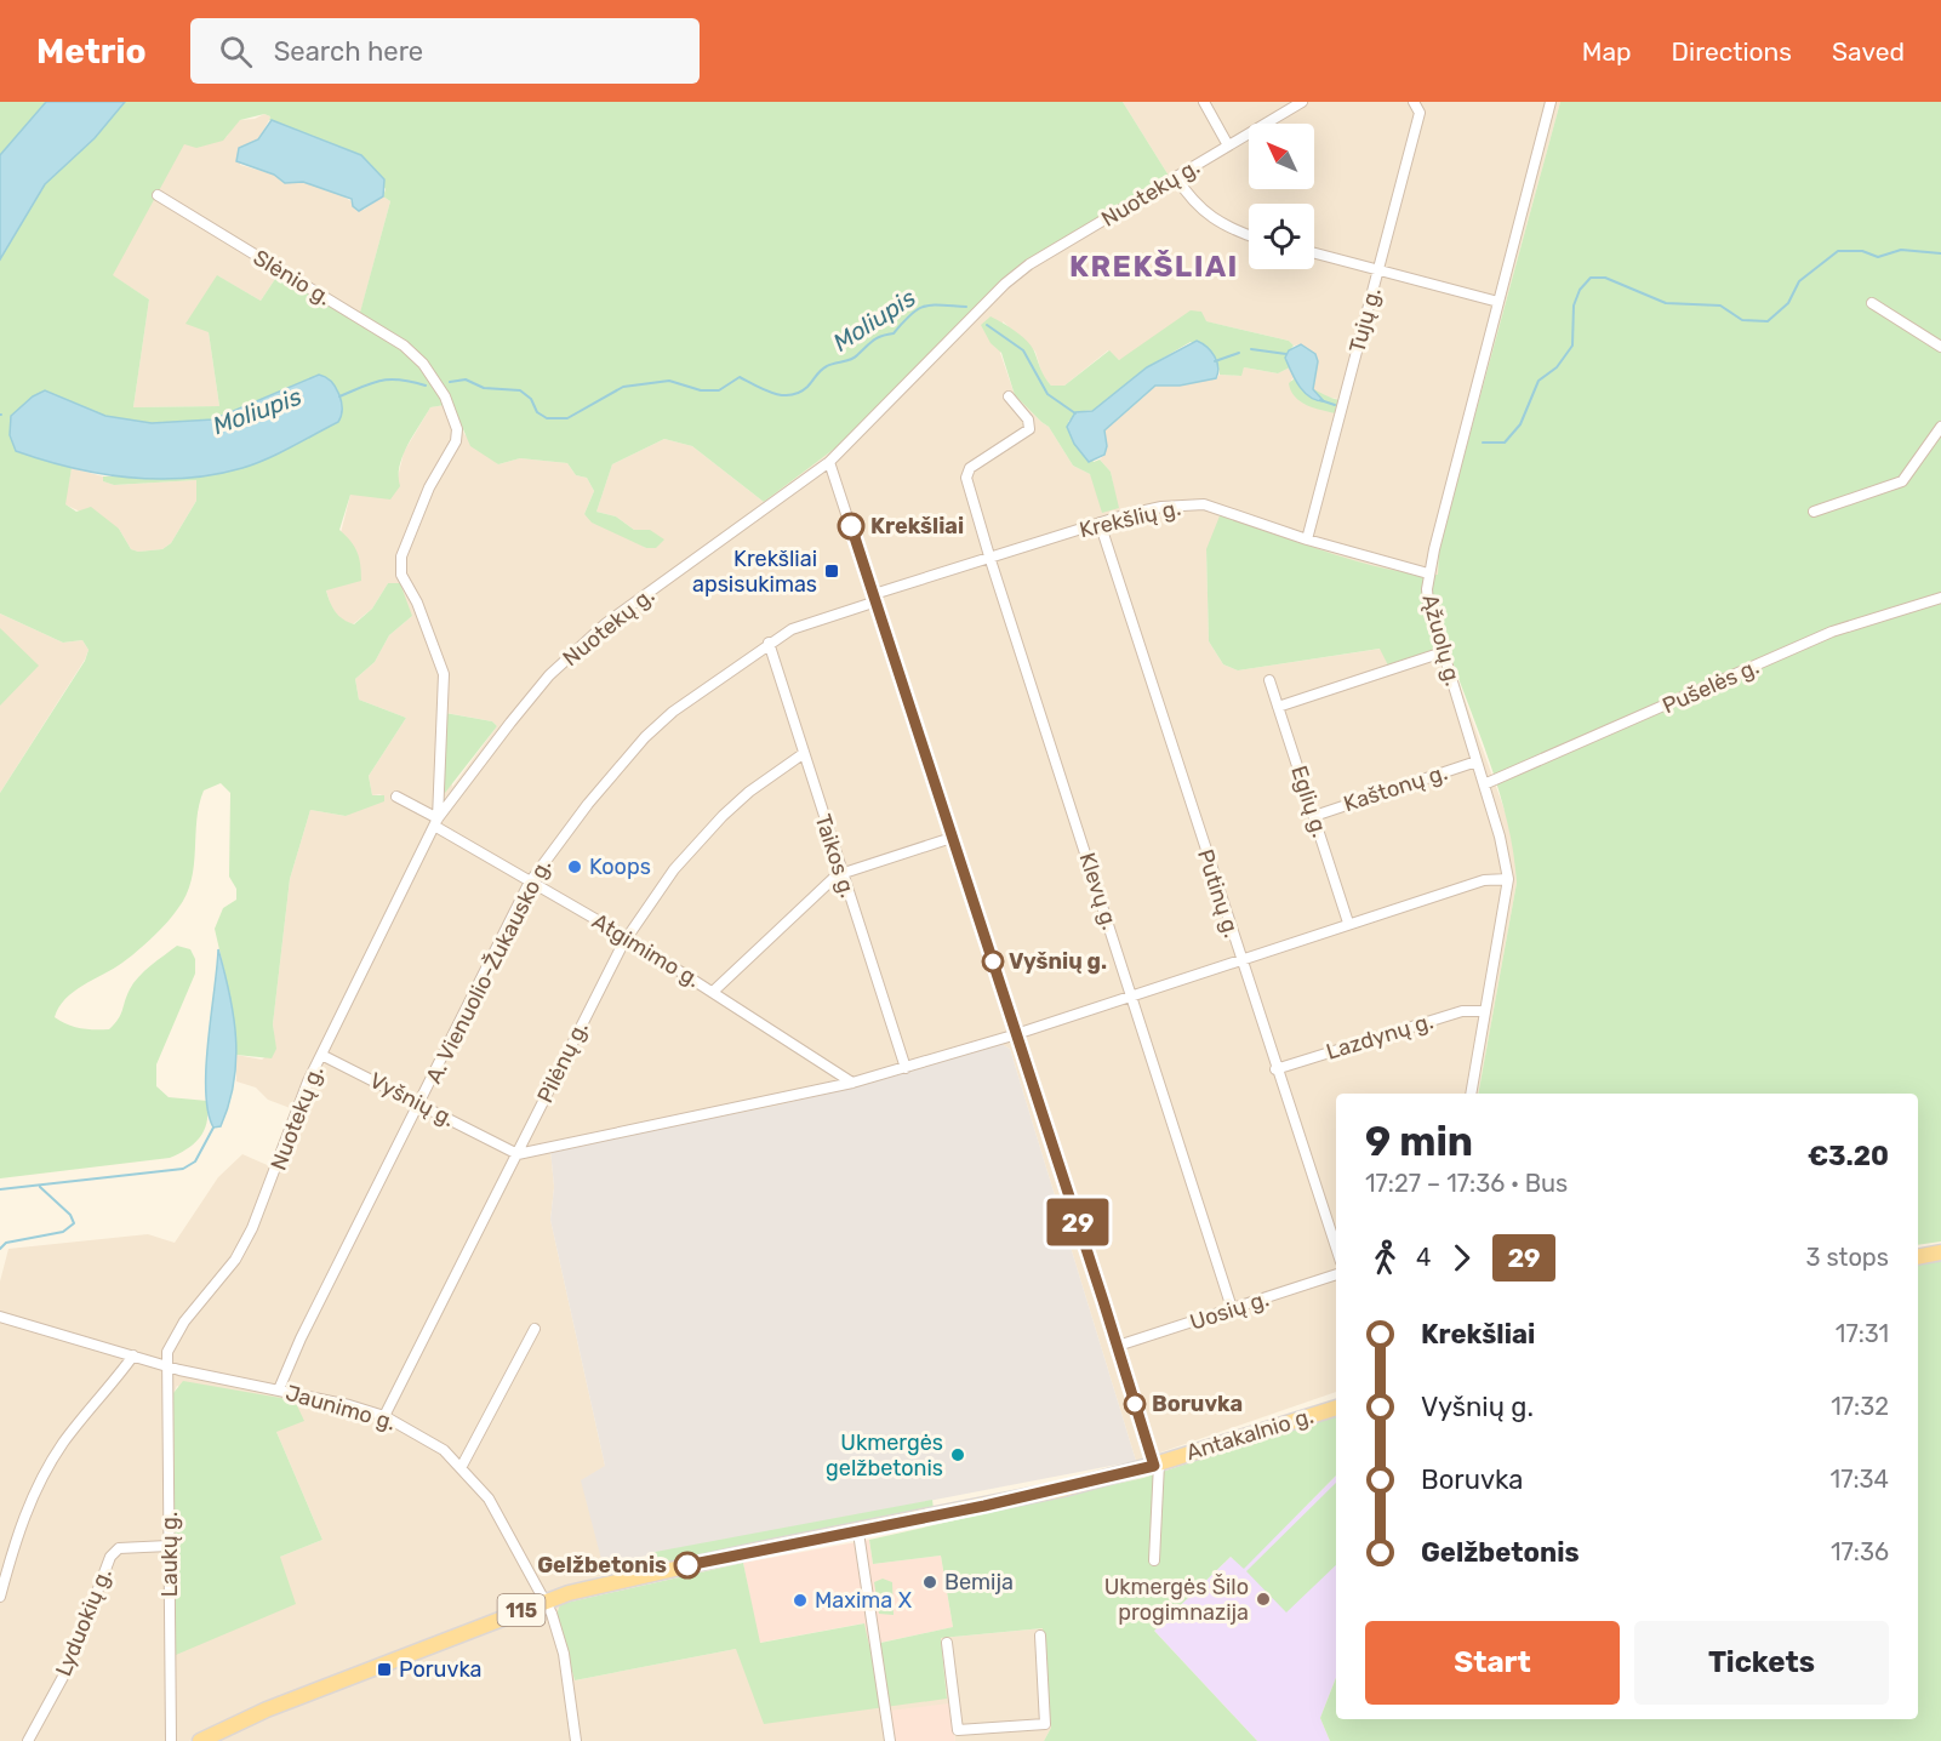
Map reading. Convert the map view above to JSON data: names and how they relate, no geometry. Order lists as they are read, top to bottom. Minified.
{"streets":{"main road":["Antakalnio g.","115"],"street":["Nuotekų g.","Slėnio g.","Tujų g.","Krekšlių g.","Ąžuolų g.","Pušelės g.","Kaštonų g.","Eglių g.","Taikos g.","Klevų g.","Putinų g.","Atgimimo g.","A. Vienuolio-Žukausko g.","Lazdynų g.","Pilėnų g.","Vyšnių g.","Uosių g.","Jaunimo g.","Laukų g.","Lyduokių g."]},"crossings":[["Nuotekų g.","Slėnio g."],["Nuotekų g.","Atgimimo g."],["Nuotekų g.","Vyšnių g."],["Nuotekų g.","Jaunimo g."],["Nuotekų g.","Laukų g."],["Slėnio g.","Atgimimo g."],["Tujų g.","Krekšlių g."],["Krekšlių g.","Ąžuolų g."],["Krekšlių g.","Klevų g."],["Krekšlių g.","Putinų g."],["Krekšlių g.","A. Vienuolio-Žukausko g."],["Ąžuolų g.","Pušelės g."],["Ąžuolų g.","Kaštonų g."],["Ąžuolų g.","Lazdynų g."],["Kaštonų g.","Eglių g."],["Taikos g.","A. Vienuolio-Žukausko g."],["Taikos g.","Pilėnų g."],["Klevų g.","Uosių g."],["Putinų g.","Lazdynų g."],["Atgimimo g.","A. Vienuolio-Žukausko g."],["Atgimimo g.","Pilėnų g."],["A. Vienuolio-Žukausko g.","Vyšnių g."],["A. Vienuolio-Žukausko g.","Jaunimo g."],["Pilėnų g.","Vyšnių g."],["Pilėnų g.","Jaunimo g."],["Jaunimo g.","Antakalnio g."],["Jaunimo g.","Laukų g."],["Laukų g.","Lyduokių g."]],"districts":["KREKŠLIAI"],"water":["Moliupis"],"places":{"other":["Krekšliai","Koops","Vyšnių g.","Boruvka","Ukmergės gelžbetonis","Gelžbetonis","Bemija","Ukmergės Šilo progimnazija","Maxima X"],"transit":["Krekšliai apsisukimas","Poruvka"]},"lines":["bus line 29"],"north":"top left","page":{"header":"Metrio","search":"Search here","nav":["Map","Directions","Saved"],"on_map":"29","heading":["9 min","17:27 – 17:36 · Bus","€3.20"],"legs":["4","29","3 stops"],"list":[{"name":"Krekšliai","value":"17:31"},{"name":"Vyšnių g.","value":"17:32"},{"name":"Boruvka","value":"17:34"},{"name":"Gelžbetonis","value":"17:36"}],"buttons":["Start","Tickets"]}}
